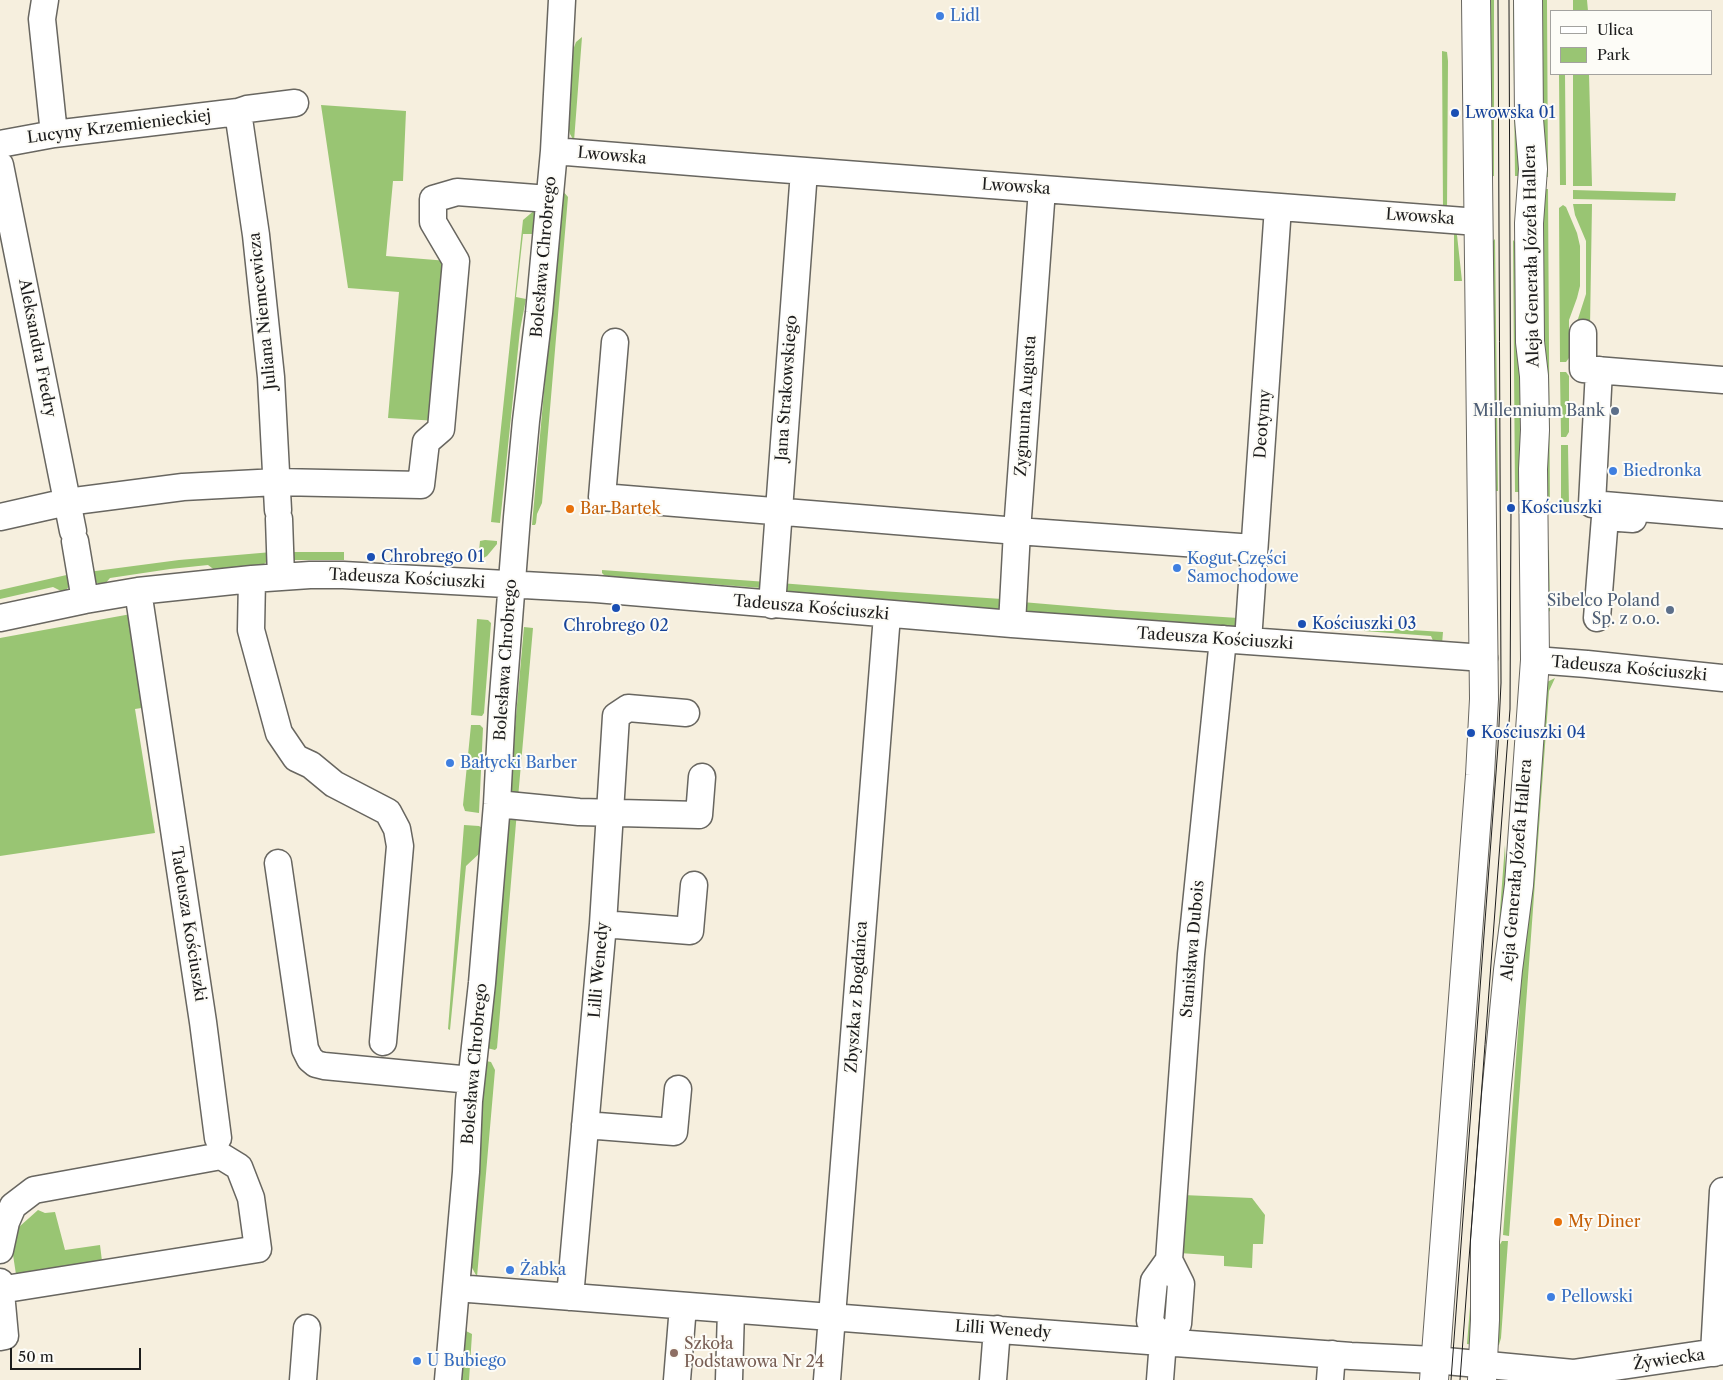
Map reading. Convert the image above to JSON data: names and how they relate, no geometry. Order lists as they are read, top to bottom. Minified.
{"streets":{"main road":["Aleja Generała Józefa Hallera"],"street":["Lucyny Krzemienieckiej","Lwowska","Bolesława Chrobrego","Juliana Niemcewicza","Aleksandra Fredry","Jana Strakowskiego","Zygmunta Augusta","Deotymy","Tadeusza Kościuszki","Stanisława Dubois","Lilli Wenedy","Zbyszka z Bogdańca","Żywiecka"]},"crossings":[["Lucyny Krzemienieckiej","Juliana Niemcewicza"],["Lwowska","Bolesława Chrobrego"],["Lwowska","Jana Strakowskiego"],["Lwowska","Zygmunta Augusta"],["Lwowska","Deotymy"],["Aleja Generała Józefa Hallera","Tadeusza Kościuszki"],["Aleja Generała Józefa Hallera","Żywiecka"],["Bolesława Chrobrego","Tadeusza Kościuszki"],["Bolesława Chrobrego","Lilli Wenedy"],["Juliana Niemcewicza","Tadeusza Kościuszki"],["Aleksandra Fredry","Tadeusza Kościuszki"],["Jana Strakowskiego","Tadeusza Kościuszki"],["Zygmunta Augusta","Tadeusza Kościuszki"],["Deotymy","Tadeusza Kościuszki"],["Deotymy","Stanisława Dubois"],["Tadeusza Kościuszki","Stanisława Dubois"],["Tadeusza Kościuszki","Zbyszka z Bogdańca"],["Stanisława Dubois","Lilli Wenedy"],["Lilli Wenedy","Zbyszka z Bogdańca"],["Lilli Wenedy","Żywiecka"]],"places":["Lidl","Lwowska 01","Millennium Bank","Biedronka","Kościuszki","Bar Bartek","Chrobrego 01","Kogut Części Samochodowe","Chrobrego 02","Sibelco Poland Sp. z o.o.","Kościuszki 03","Kościuszki 04","Bałtycki Barber","My Diner","Żabka","Pellowski","Szkoła Podstawowa Nr 24","U Bubiego"],"legend":["Ulica","Park"],"scale_bar":"50 m"}
